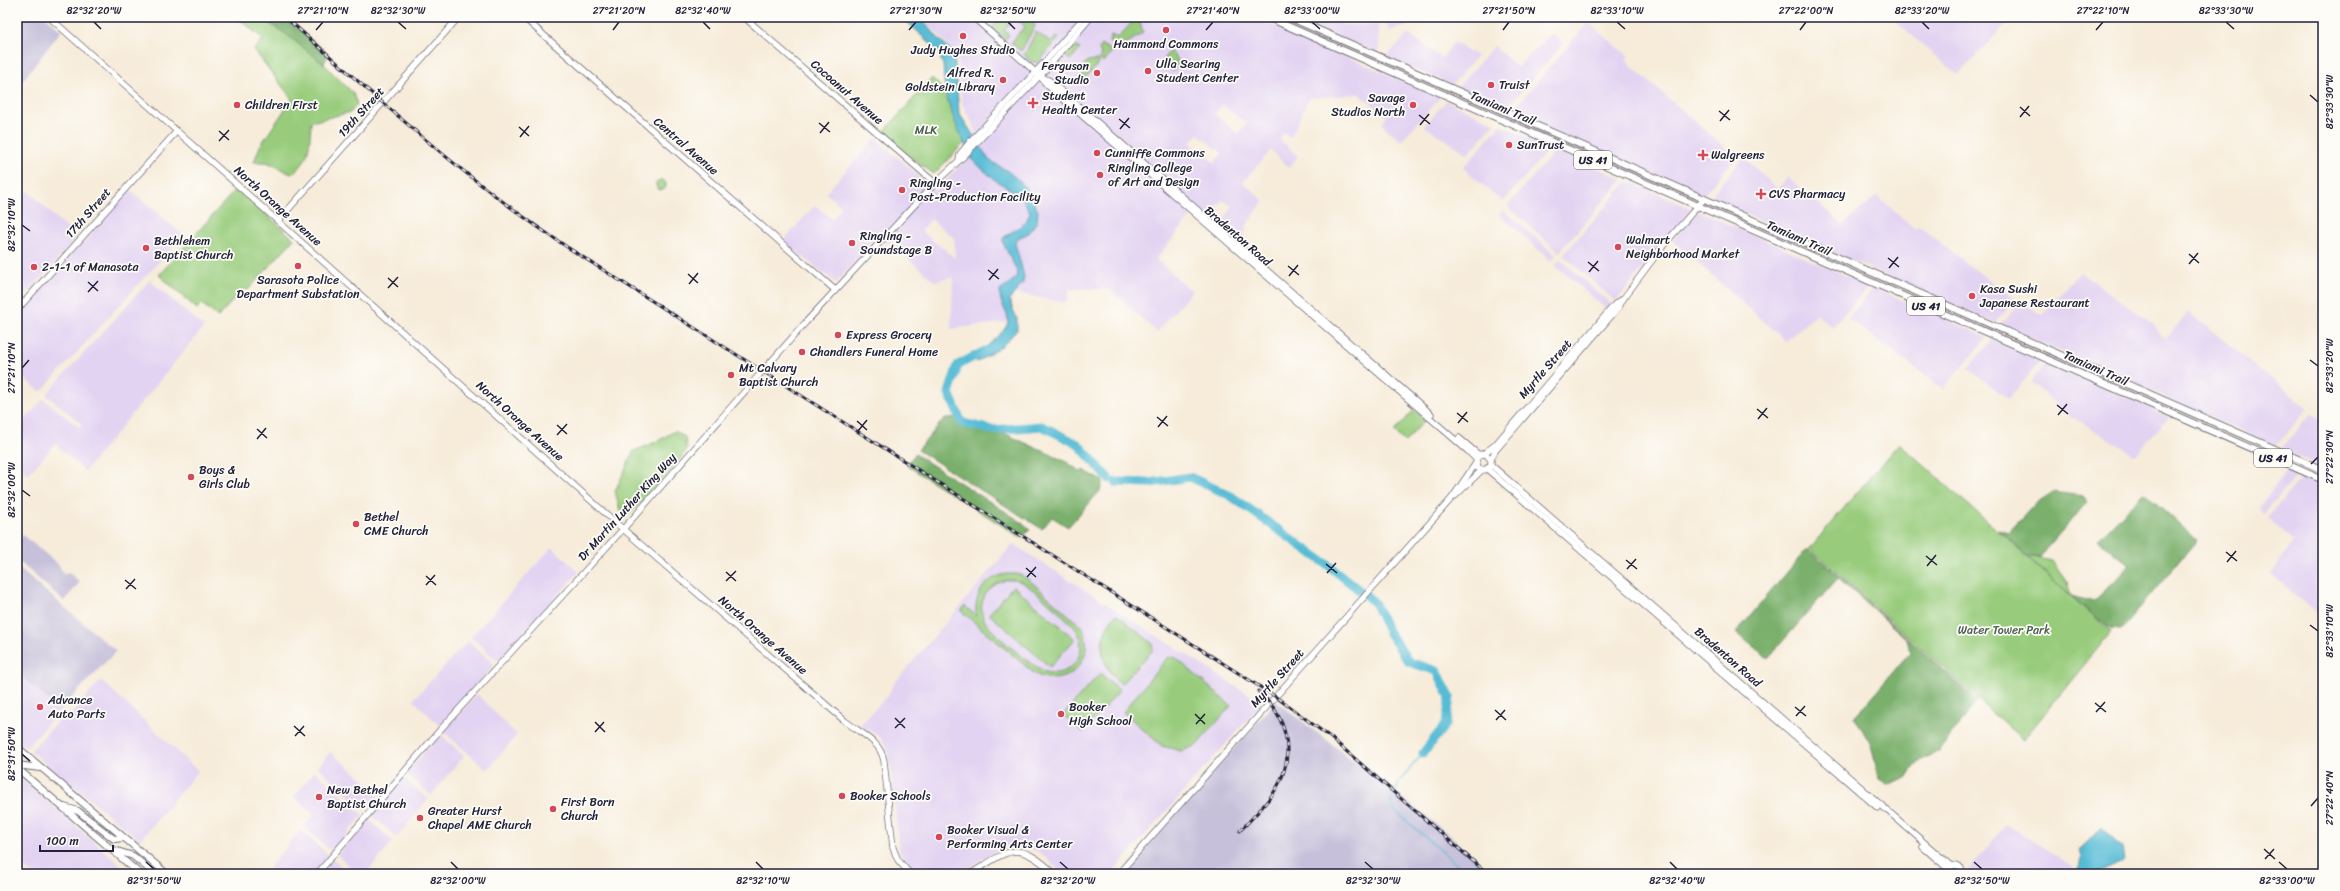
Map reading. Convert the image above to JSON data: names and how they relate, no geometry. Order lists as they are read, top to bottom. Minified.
{"streets":{"main road":["Tamiami Trail","US 41"],"street":["Cocoanut Avenue","19th Street","Central Avenue","North Orange Avenue","17th Street","Bradenton Road","Myrtle Street","Dr Martin Luther King Way"]},"crossings":[["Cocoanut Avenue","Dr Martin Luther King Way"],["Tamiami Trail","Myrtle Street"],["19th Street","North Orange Avenue"],["Central Avenue","Dr Martin Luther King Way"],["North Orange Avenue","17th Street"],["North Orange Avenue","Dr Martin Luther King Way"],["Bradenton Road","Myrtle Street"],["Bradenton Road","Dr Martin Luther King Way"]],"parks":["MLK","Water Tower Park"],"places":{"other":["Hammond Commons","Judy Hughes Studio","Ulla Searing Student Center","Ferguson Studio","Alfred R. Goldstein Library","Truist","Children First","Savage Studios North","SunTrust","Cunniffe Commons","Ringling College of Art and Design","Ringling - Post-Production Facility","Ringling - Soundstage B","Walmart Neighborhood Market","Bethlehem Baptist Church","Sarasota Police Department Substation","2-1-1 of Manasota","Kasa Sushi Japanese Restaurant","Express Grocery","Chandlers Funeral Home","Mt Calvary Baptist Church","Boys & Girls Club","Bethel CME Church","Advance Auto Parts","Booker High School","Booker Schools","New Bethel Baptist Church","First Born Church","Greater Hurst Chapel AME Church","Booker Visual & Performing Arts Center"],"health":["Student Health Center","Walgreens","CVS Pharmacy"]},"scale_bar":"100 m","coordinates":["82°32'20\"W","27°21'10\"N","82°32'30\"W","27°21'20\"N","82°32'40\"W","27°21'30\"N","82°32'50\"W","27°21'40\"N","82°33'00\"W","27°21'50\"N","82°33'10\"W","27°22'00\"N","82°33'20\"W","27°22'10\"N","82°33'30\"W","82°32'10\"W","27°22'30\"N","82°32'00\"W","82°31'50\"W","27°22'40\"N"]}
